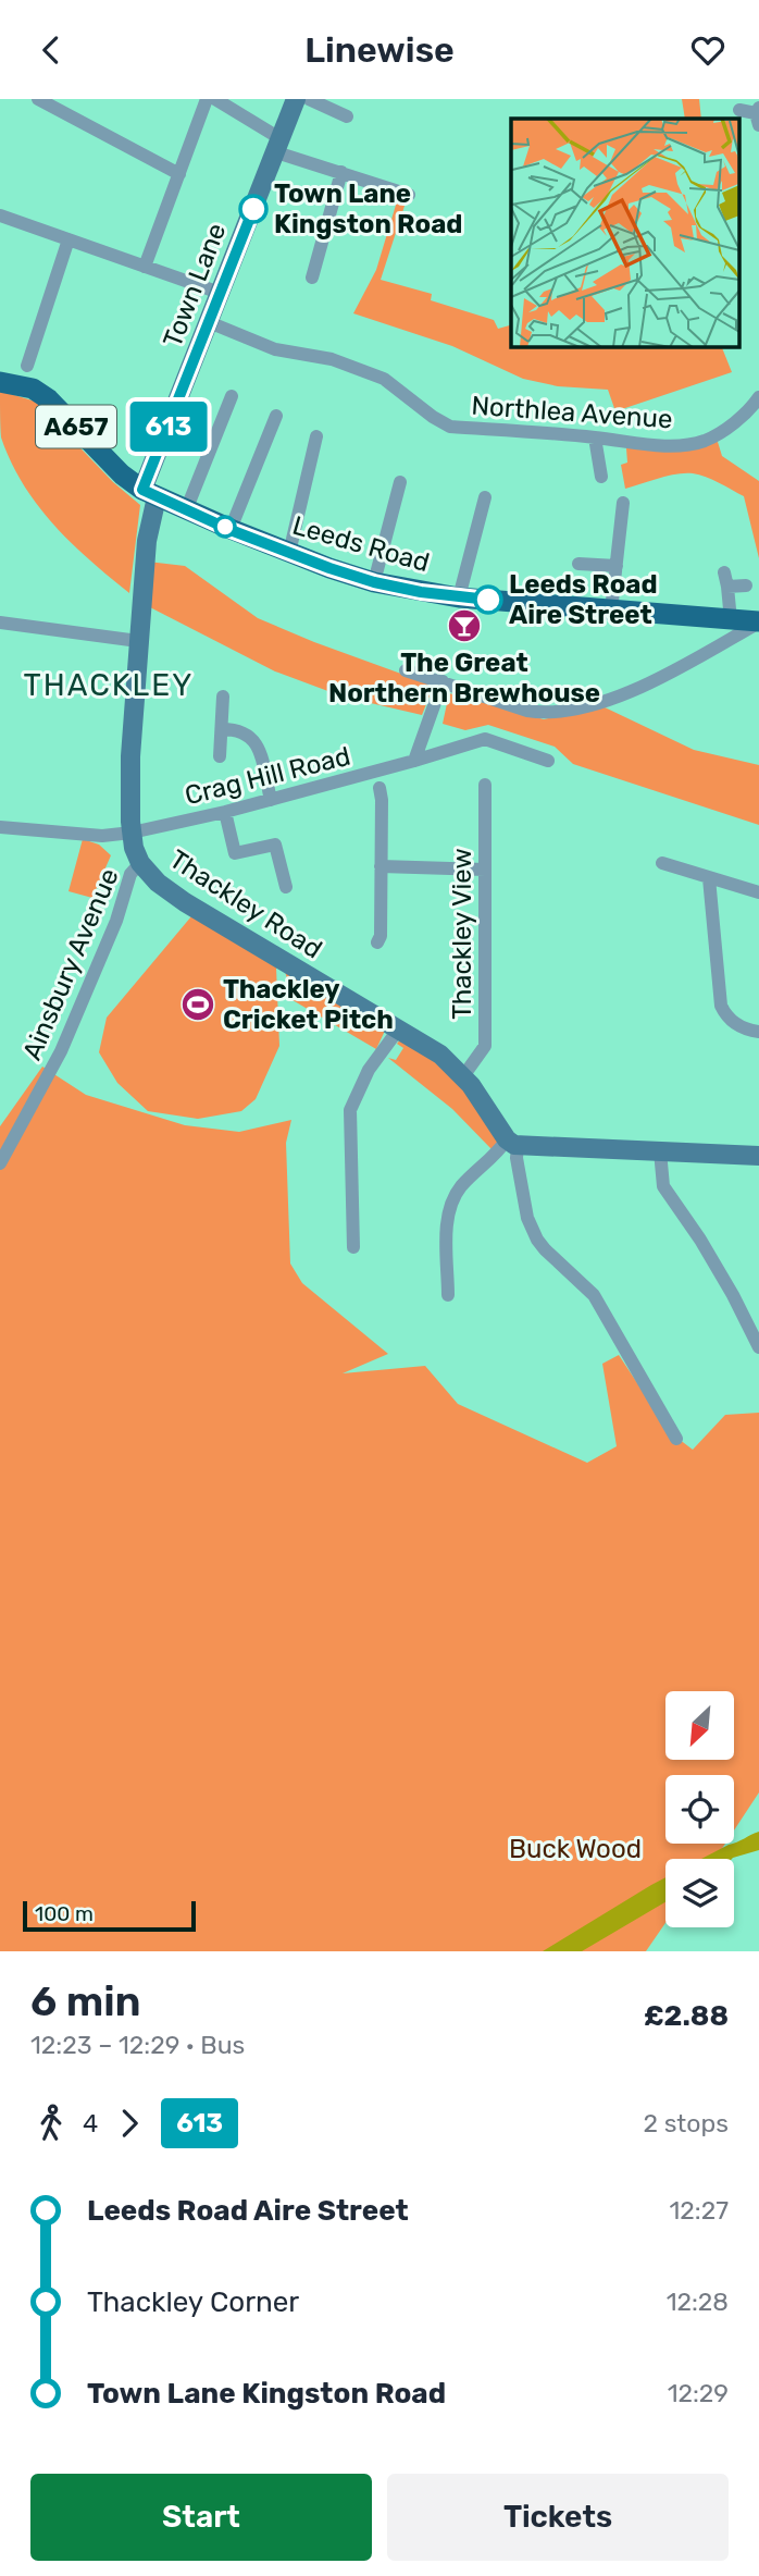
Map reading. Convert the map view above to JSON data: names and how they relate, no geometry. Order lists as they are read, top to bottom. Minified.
{"streets":{"main road":["A657","Leeds Road"],"street":["Town Lane","Northlea Avenue","Crag Hill Road","Thackley Road","Thackley View","Ainsbury Avenue"]},"crossings":[["Town Lane","Northlea Avenue"],["Town Lane","Leeds Road"],["Town Lane","Thackley Road"],["Leeds Road","Thackley Road"],["Crag Hill Road","Thackley Road"],["Thackley Road","Thackley View"],["Thackley Road","Ainsbury Avenue"]],"districts":["THACKLEY"],"parks":["Buck Wood"],"places":{"other":["Town Lane Kingston Road","Leeds Road Aire Street"],"bar":["The Great Northern Brewhouse"],"sports":["Thackley Cricket Pitch"]},"lines":["bus line 613"],"scale_bar":"100 m","north":"bottom left","page":{"header":"Linewise","on_map":"613","scale":"100 m","heading":["6 min","12:23 – 12:29 · Bus","£2.88"],"legs":["4","613","2 stops"],"list":[{"name":"Leeds Road Aire Street","value":"12:27"},{"name":"Thackley Corner","value":"12:28"},{"name":"Town Lane Kingston Road","value":"12:29"}],"buttons":["Start","Tickets"]}}
